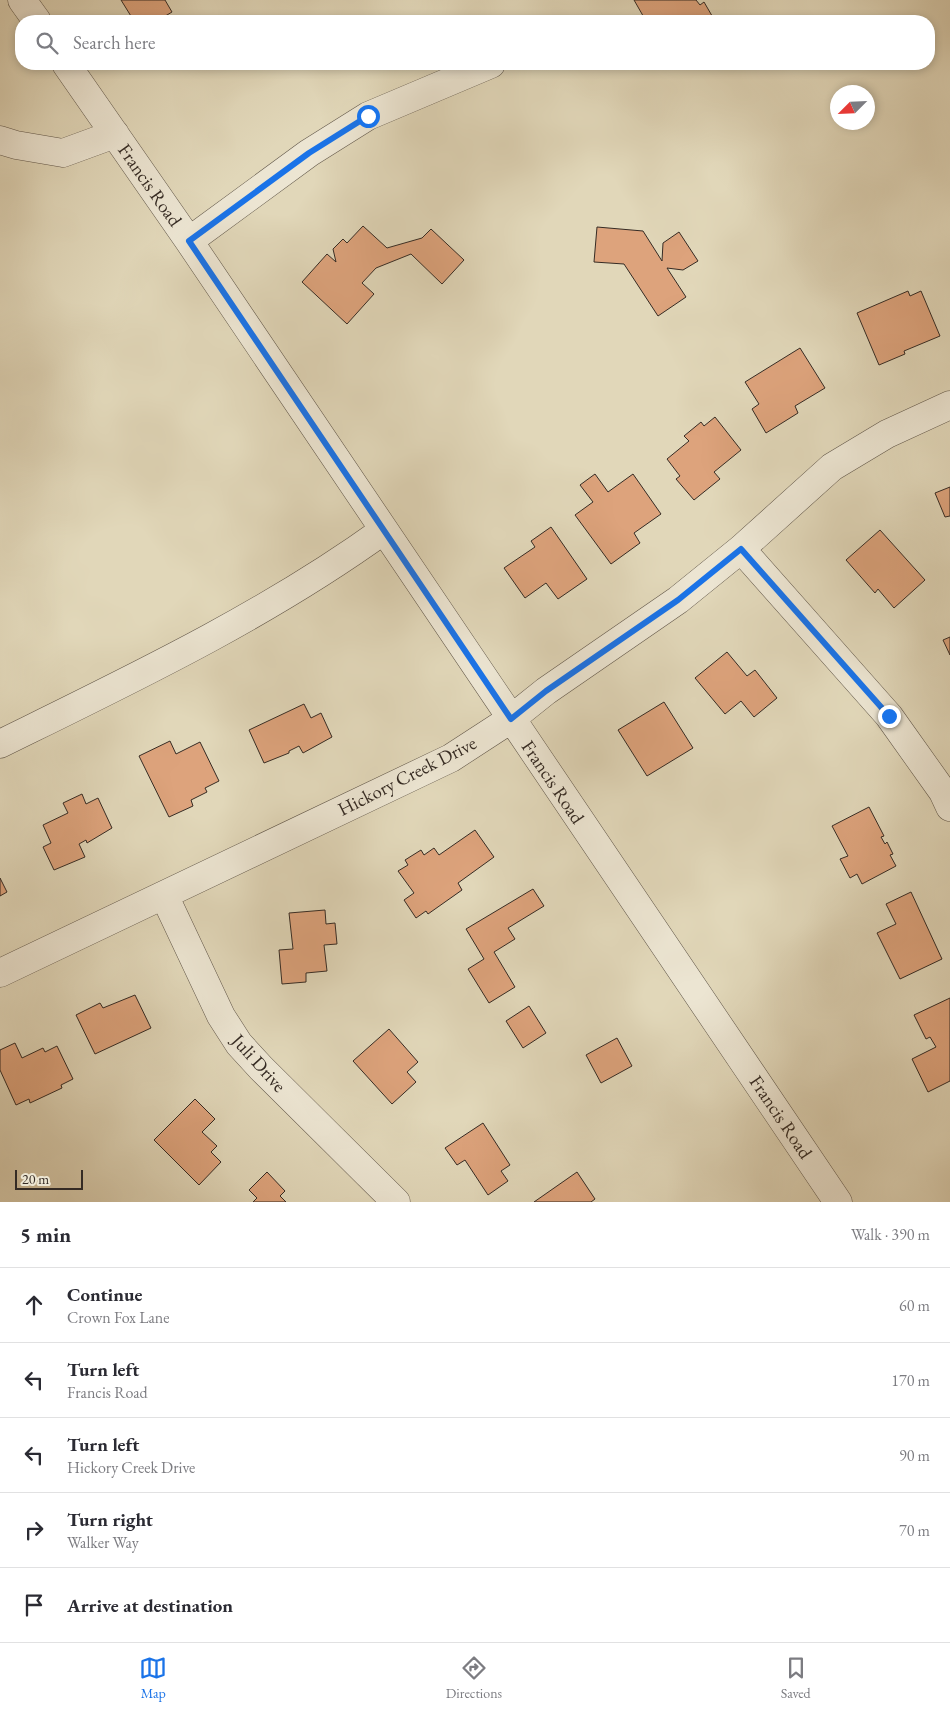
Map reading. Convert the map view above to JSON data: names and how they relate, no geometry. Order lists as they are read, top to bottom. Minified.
{"streets":{"street":["Francis Road","Hickory Creek Drive","Juli Drive"]},"crossings":[["Francis Road","Hickory Creek Drive"],["Hickory Creek Drive","Juli Drive"]],"scale_bar":"20 m","north":"bottom left","page":{"search":"Search here","scale":"20 m","heading":["5 min","Walk · 390 m"],"list":[["Continue","Crown Fox Lane","60 m"],["Turn left","Francis Road","170 m"],["Turn left","Hickory Creek Drive","90 m"],["Turn right","Walker Way","70 m"],"Arrive at destination"],"nav":["Map","Directions","Saved"]}}
